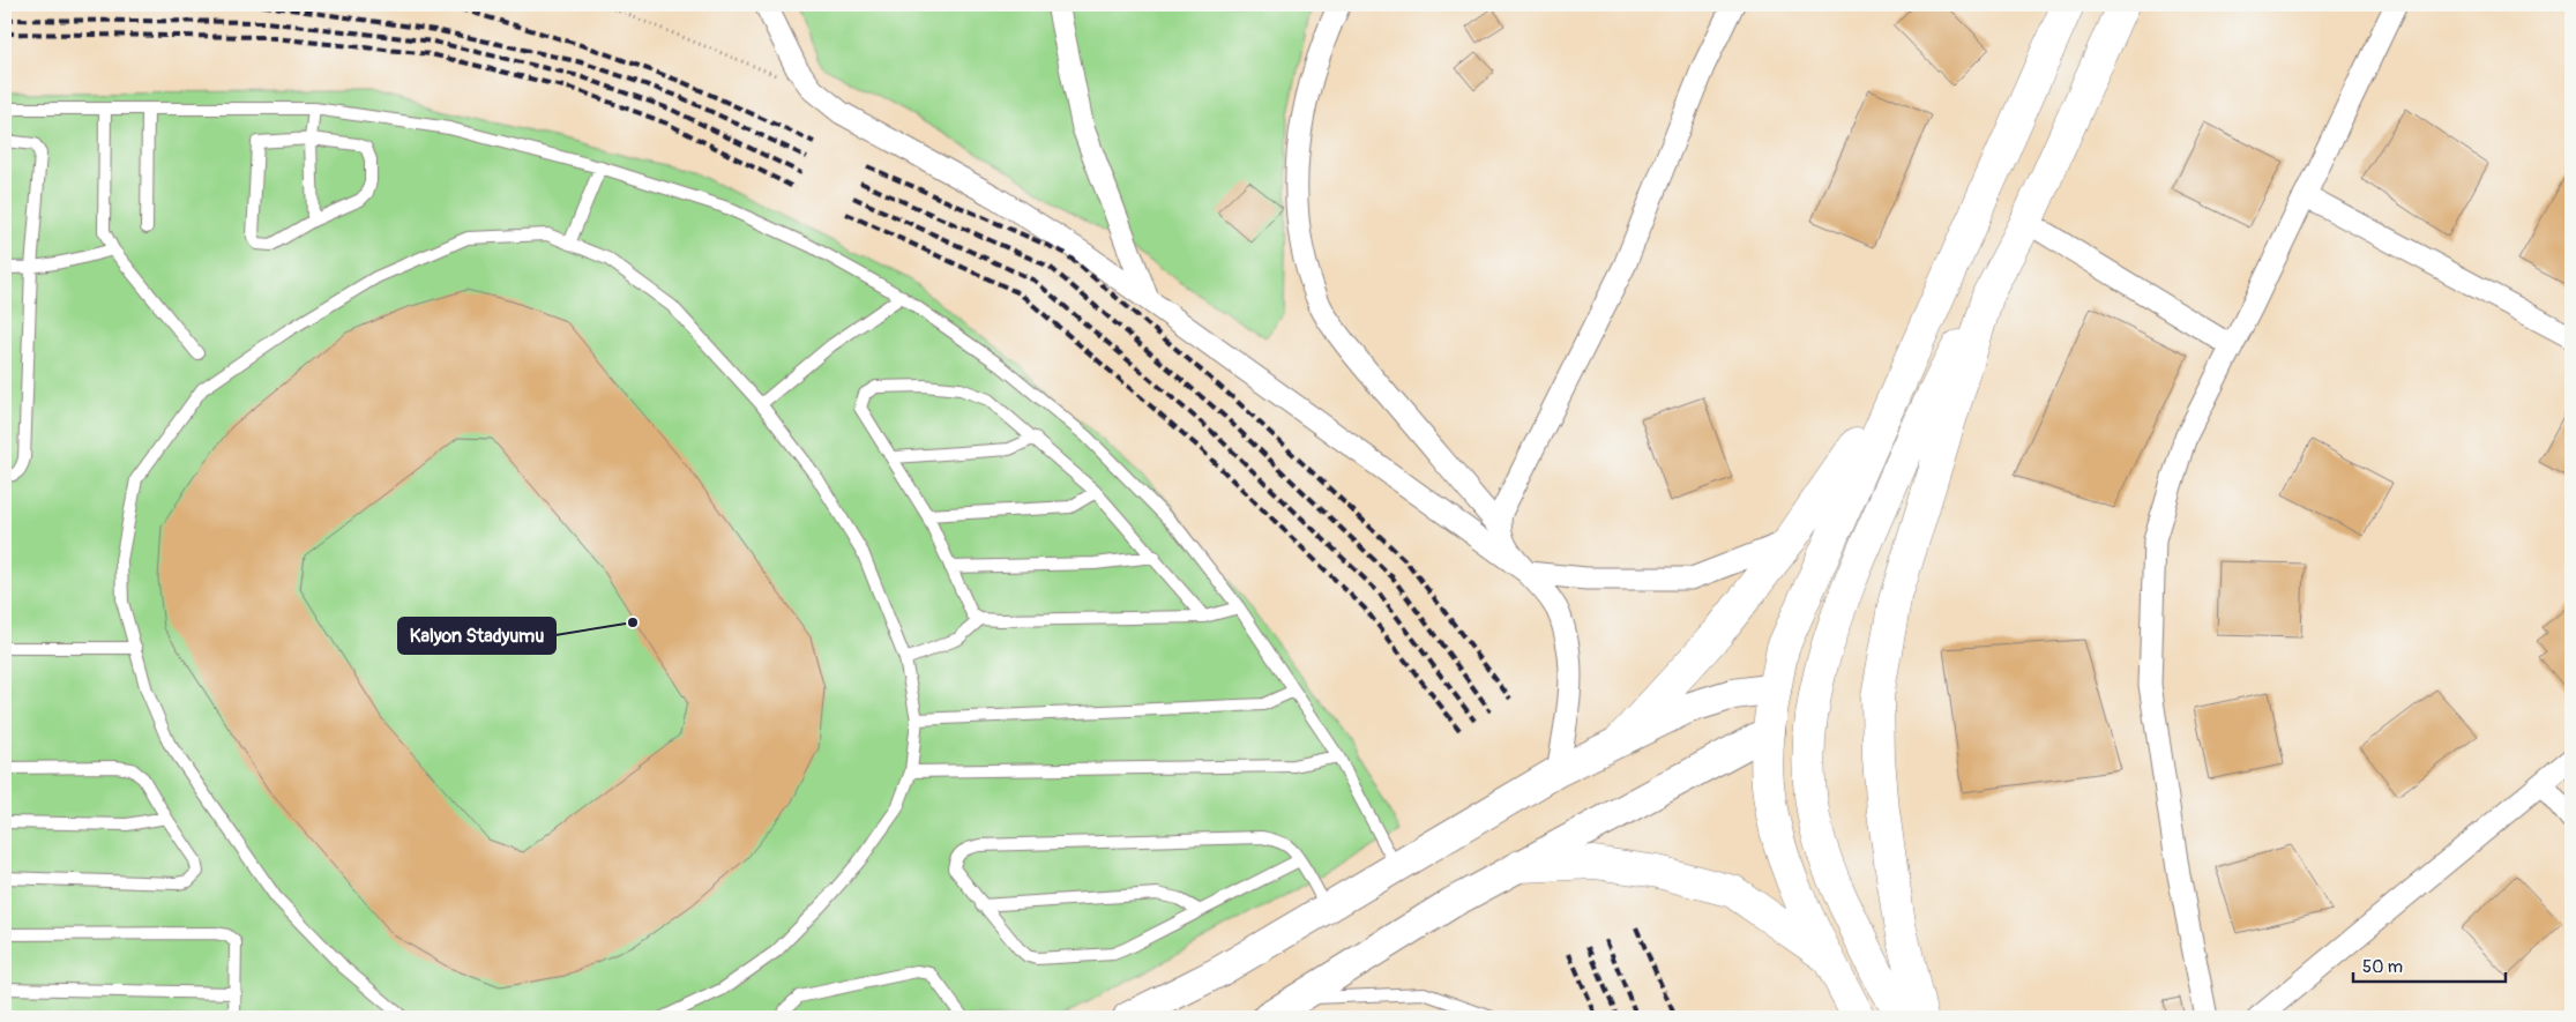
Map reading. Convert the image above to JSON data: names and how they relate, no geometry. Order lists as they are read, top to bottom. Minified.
{"places":["Kalyon Stadyumu"],"scale_bar":"50 m"}
